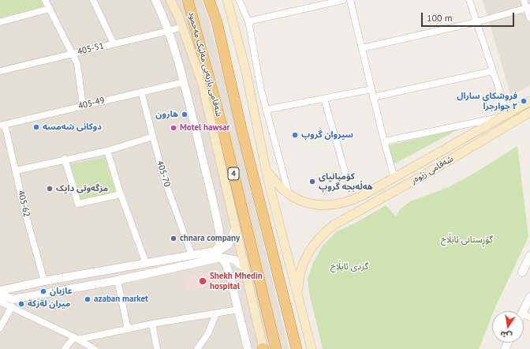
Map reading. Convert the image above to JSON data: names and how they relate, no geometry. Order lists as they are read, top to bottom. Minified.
{"streets":{"highway":["شەقامی بازنەیی مەلیک مەحمود","4"],"main road":["شەقامی زێوەر"],"street":["405-51","405-49","405-70","405-62"]},"crossings":[["405-49","405-70"],["405-49","405-62"]],"parks":["گۆڕستانی ئابڵاخ","گردی ئابڵاخ"],"places":["فروشكاي سارال ٢ جوارجرا","هارون","دوکانی شەمسە","Motel hawsar","سیروان گروپ","کۆمپانیای ھەڵەبجە گروپ","مزگەوتی دایک","chnara company","Shekh Mhedin hospital","عازبان","azaban market","ميران لةزكة"],"scale_bar":"100 m","north":"bottom"}
